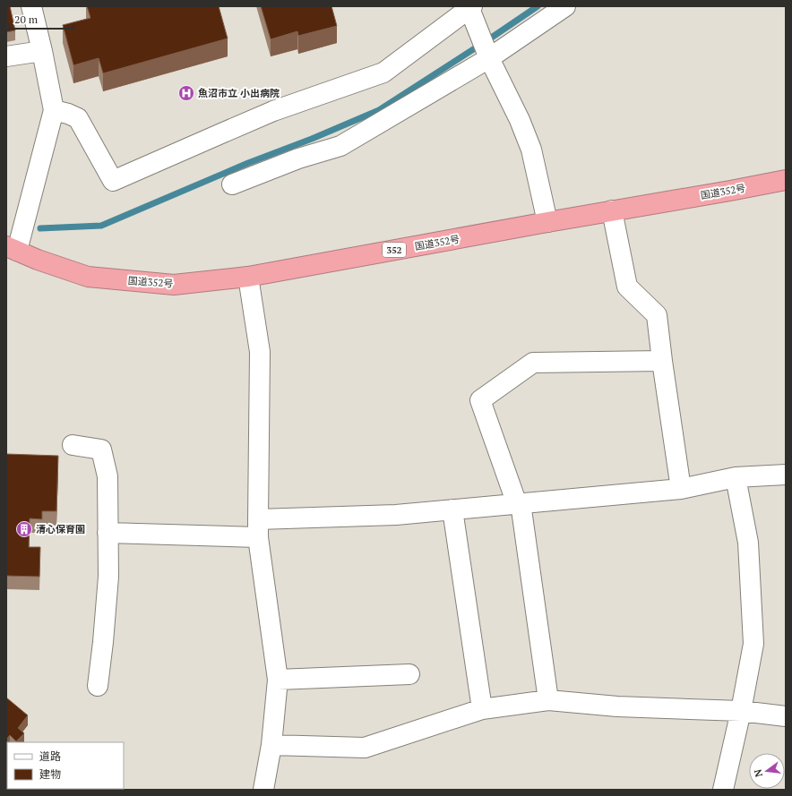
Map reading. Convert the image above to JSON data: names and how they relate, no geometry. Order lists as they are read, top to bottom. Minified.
{"streets":{"highway":["国道352号","352"]},"places":{"hospital":["魚沼市立 小出病院"],"building":["清心保育園"]},"legend":["道路","建物"],"scale_bar":"20 m","north":"left"}
